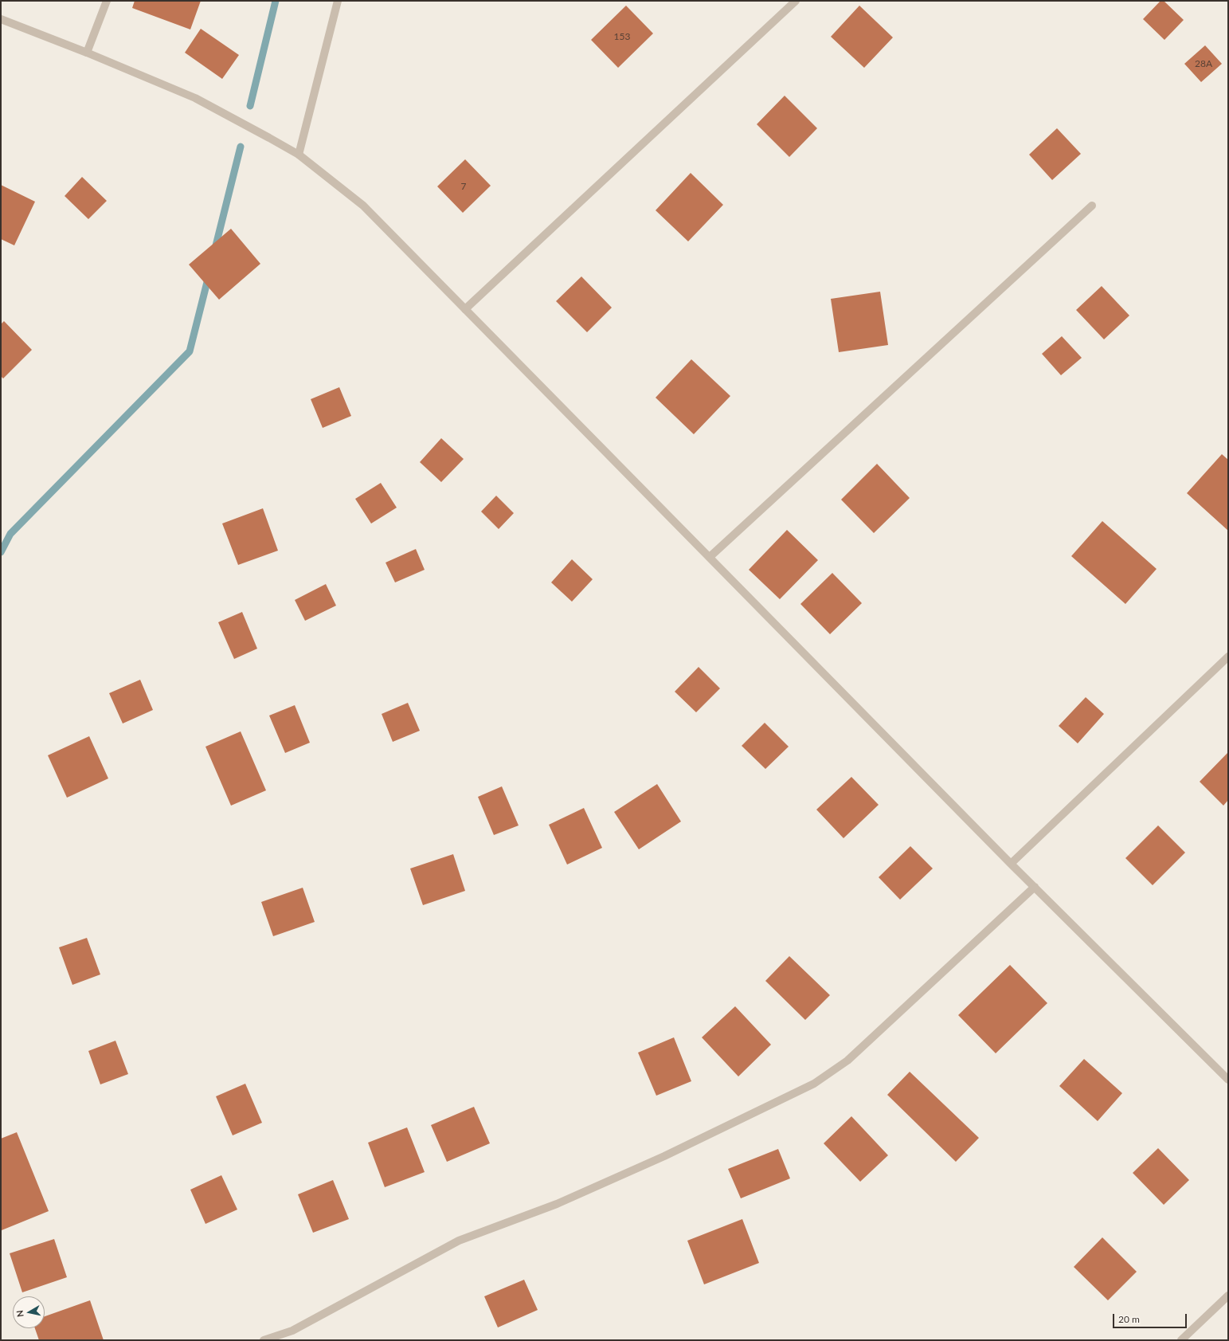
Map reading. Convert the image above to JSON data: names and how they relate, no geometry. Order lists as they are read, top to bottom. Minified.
{"house_numbers":["153","28А","7"],"scale_bar":"20 m","north":"left"}
